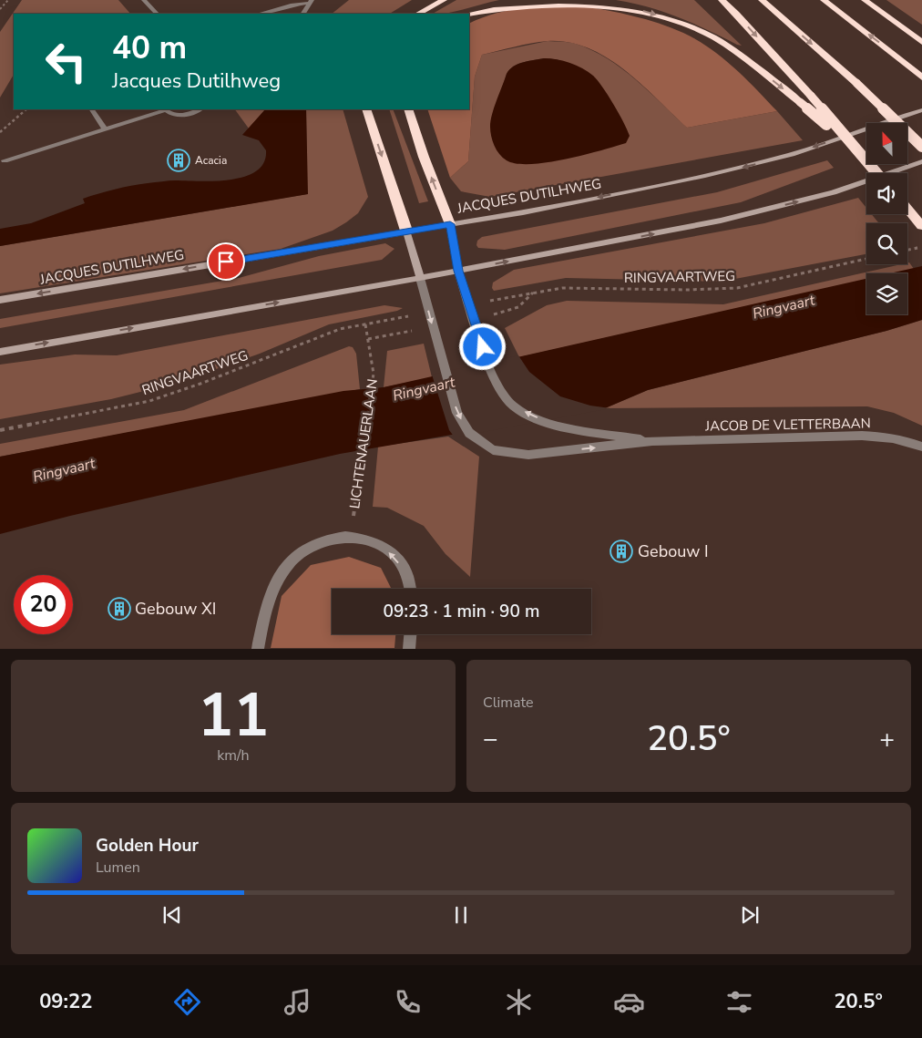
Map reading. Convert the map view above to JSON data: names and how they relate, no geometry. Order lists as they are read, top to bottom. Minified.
{"streets":{"main road":["JACQUES DUTILHWEG"],"street":["JACOB DE VLETTERBAAN"],"path":["RINGVAARTWEG","LICHTENAUERLAAN"]},"crossings":[["RINGVAARTWEG","LICHTENAUERLAAN"]],"water":["Ringvaart"],"places":{"building":["Acacia","Gebouw I","Gebouw XI"]},"north":"top","page":{"turn":["40 m","Jacques Dutilhweg"],"limit":"20","trip":"09:23 · 1 min · 90 m","tile":[["11","km/h"],"Climate"],"heat":["−","20.5°","+"],"song":["Golden Hour","Lumen"],"tabs":["09:22","20.5°"]}}
